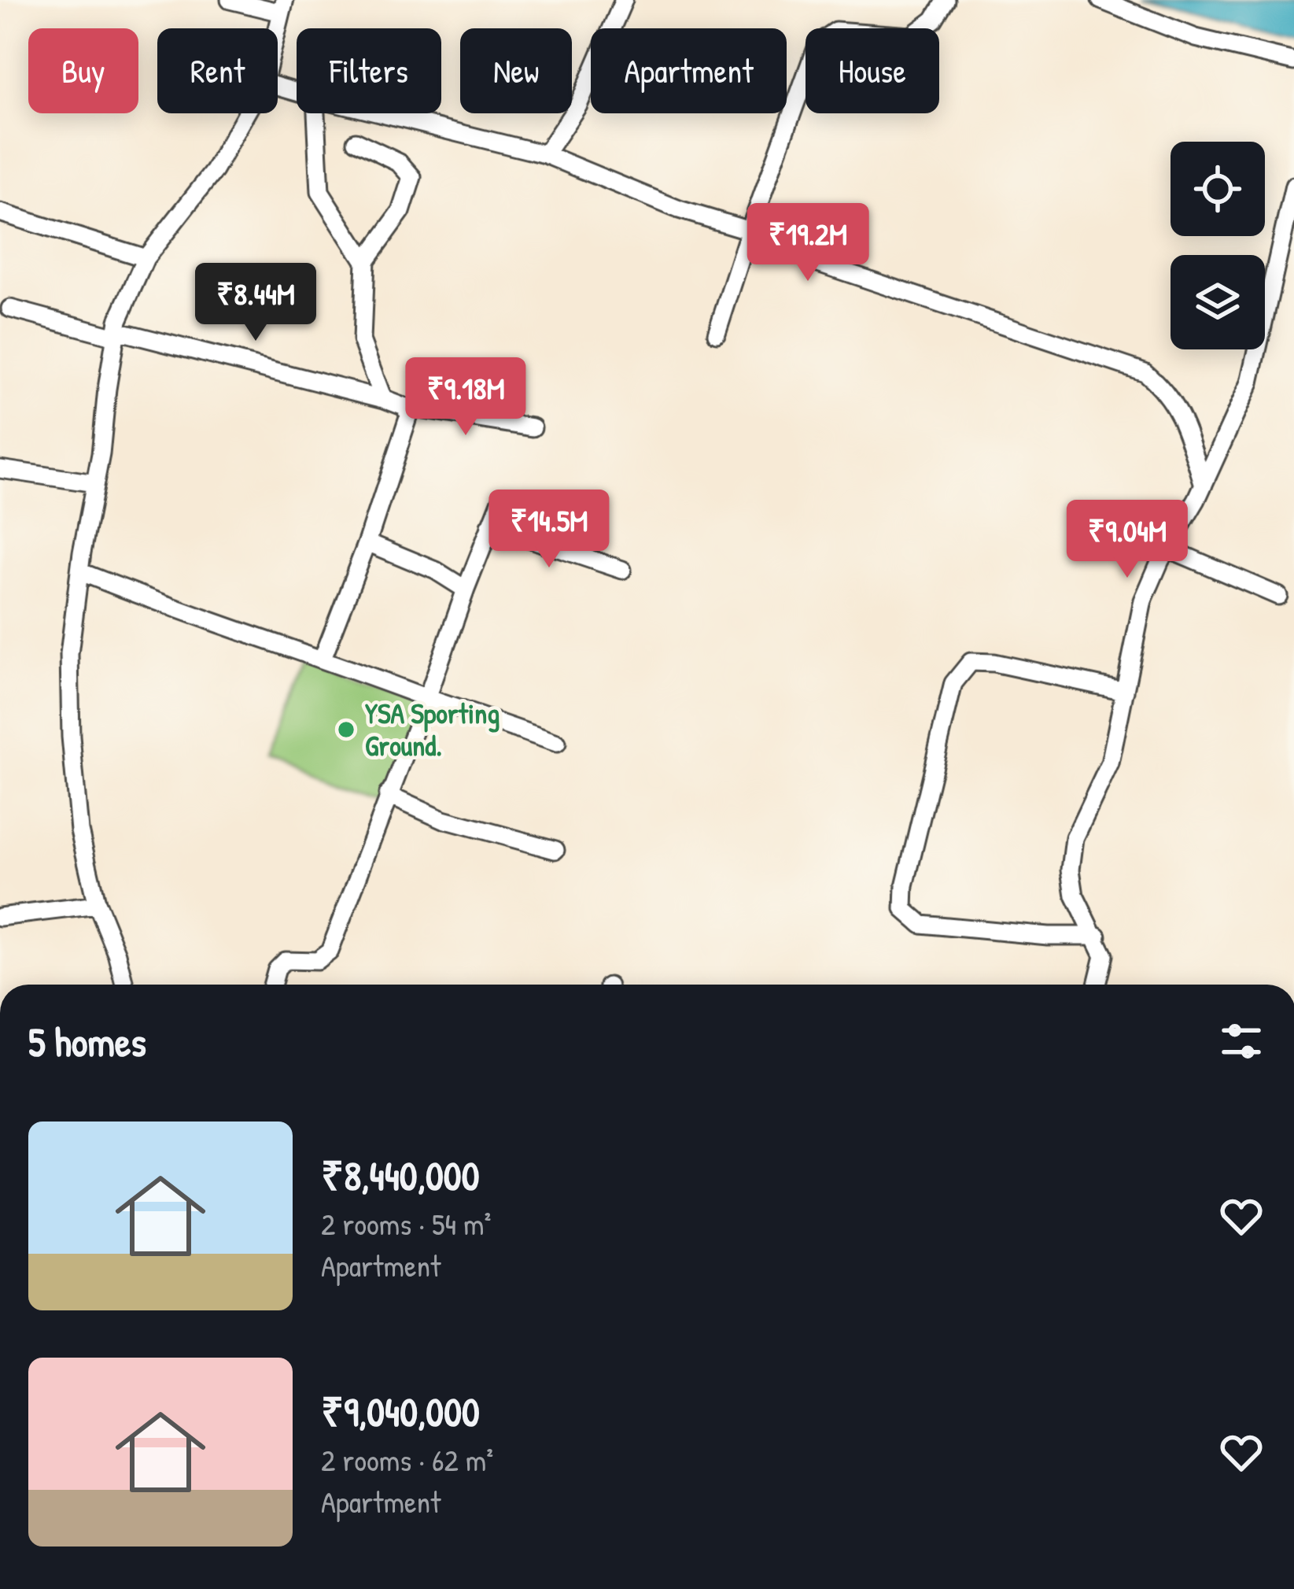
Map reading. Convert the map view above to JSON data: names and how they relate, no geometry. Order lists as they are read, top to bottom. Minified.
{"places":["YSA Sporting Ground."],"page":{"chip":["Buy","Rent","Filters","New","Apartment","House"],"price":["₹19.2M","₹8.44M","₹9.18M","₹14.5M","₹9.04M"],"heading":"5 homes","list":[{"name":"₹8,440,000","note":"2 rooms · 54 m² · Apartment"},{"name":"₹9,040,000","note":"2 rooms · 62 m² · Apartment"}]}}
